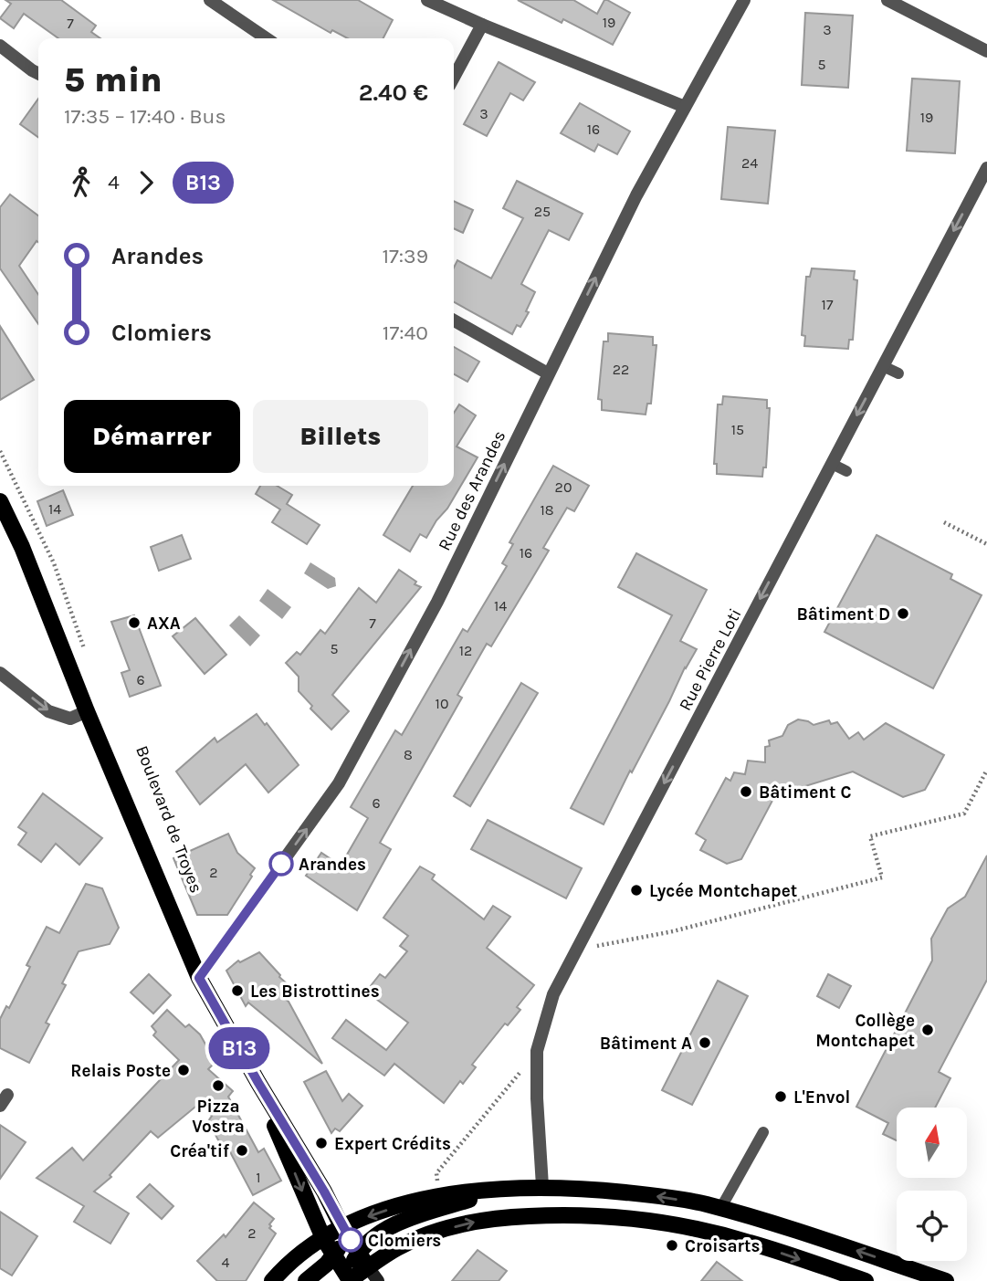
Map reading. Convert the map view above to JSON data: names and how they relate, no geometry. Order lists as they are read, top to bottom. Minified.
{"streets":{"main road":["Boulevard de Troyes"],"street":["Rue des Arandes","Rue Pierre Loti"]},"crossings":[["Rue des Arandes","Boulevard de Troyes"]],"one_way":["Rue des Arandes","Rue Pierre Loti"],"places":["Bâtiment D","AXA","Bâtiment C","Arandes","Lycée Montchapet","Les Bistrottines","Collège Montchapet","Bâtiment A","Relais Poste","Pizza Vostra","L'Envol","Expert Crédits","Créa'tif","Clomiers","Croisarts"],"lines":["bus line B13"],"house_numbers":["19","7","3","5","3","19","16","24","25","17","22","15","20","14","18","16","14","7","5","12","6","10","8","6","2","1","2","4"],"north":"top","page":{"on_map":"B13","heading":["5 min","17:35 – 17:40 · Bus","2.40 €"],"legs":["4","B13"],"list":[{"name":"Arandes","value":"17:39"},{"name":"Clomiers","value":"17:40"}],"buttons":["Démarrer","Billets"]}}
